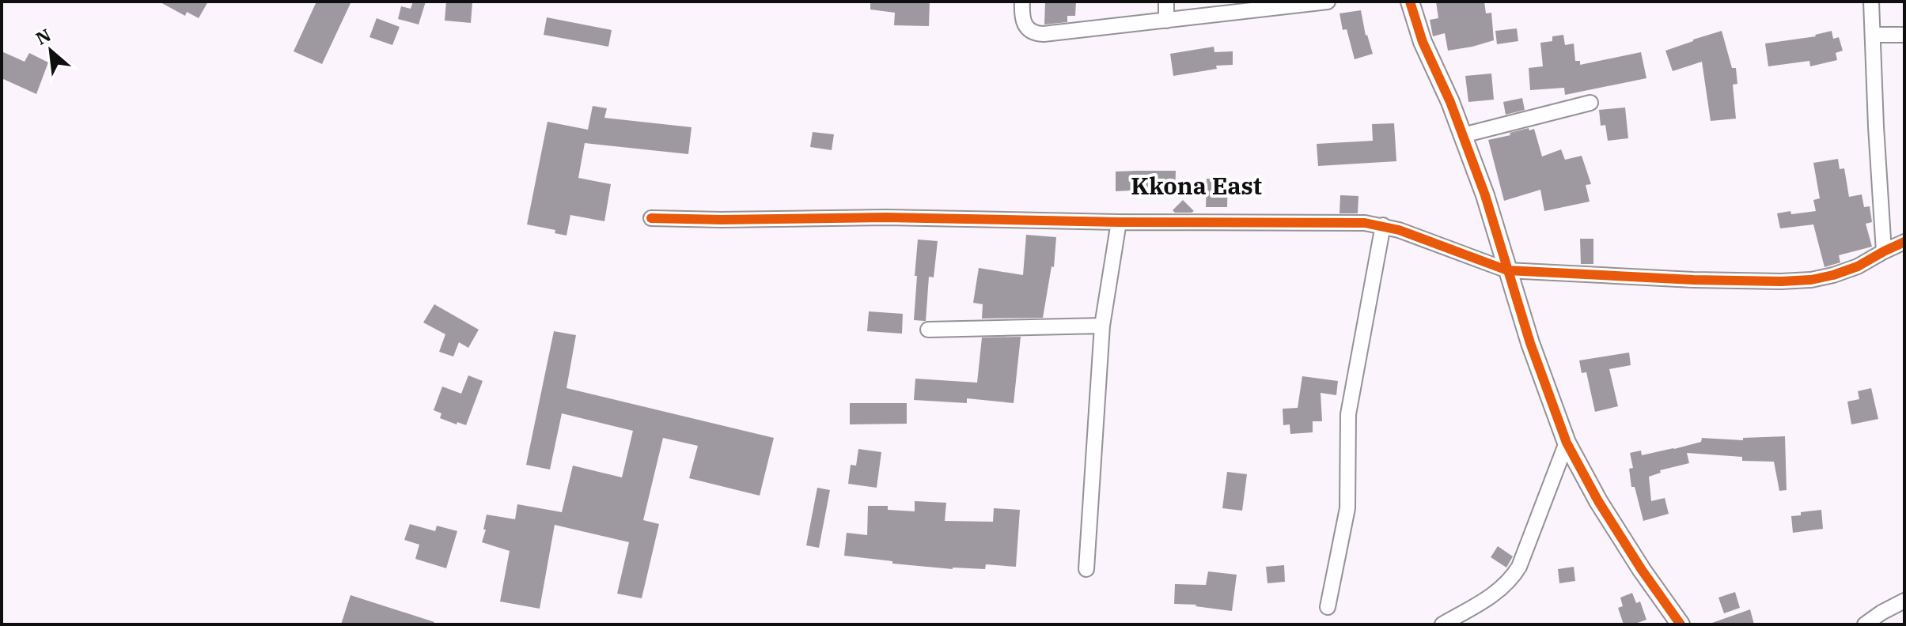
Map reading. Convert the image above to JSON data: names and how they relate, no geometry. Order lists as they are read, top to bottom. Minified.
{"districts":["Kkona East"],"north":"top left"}
